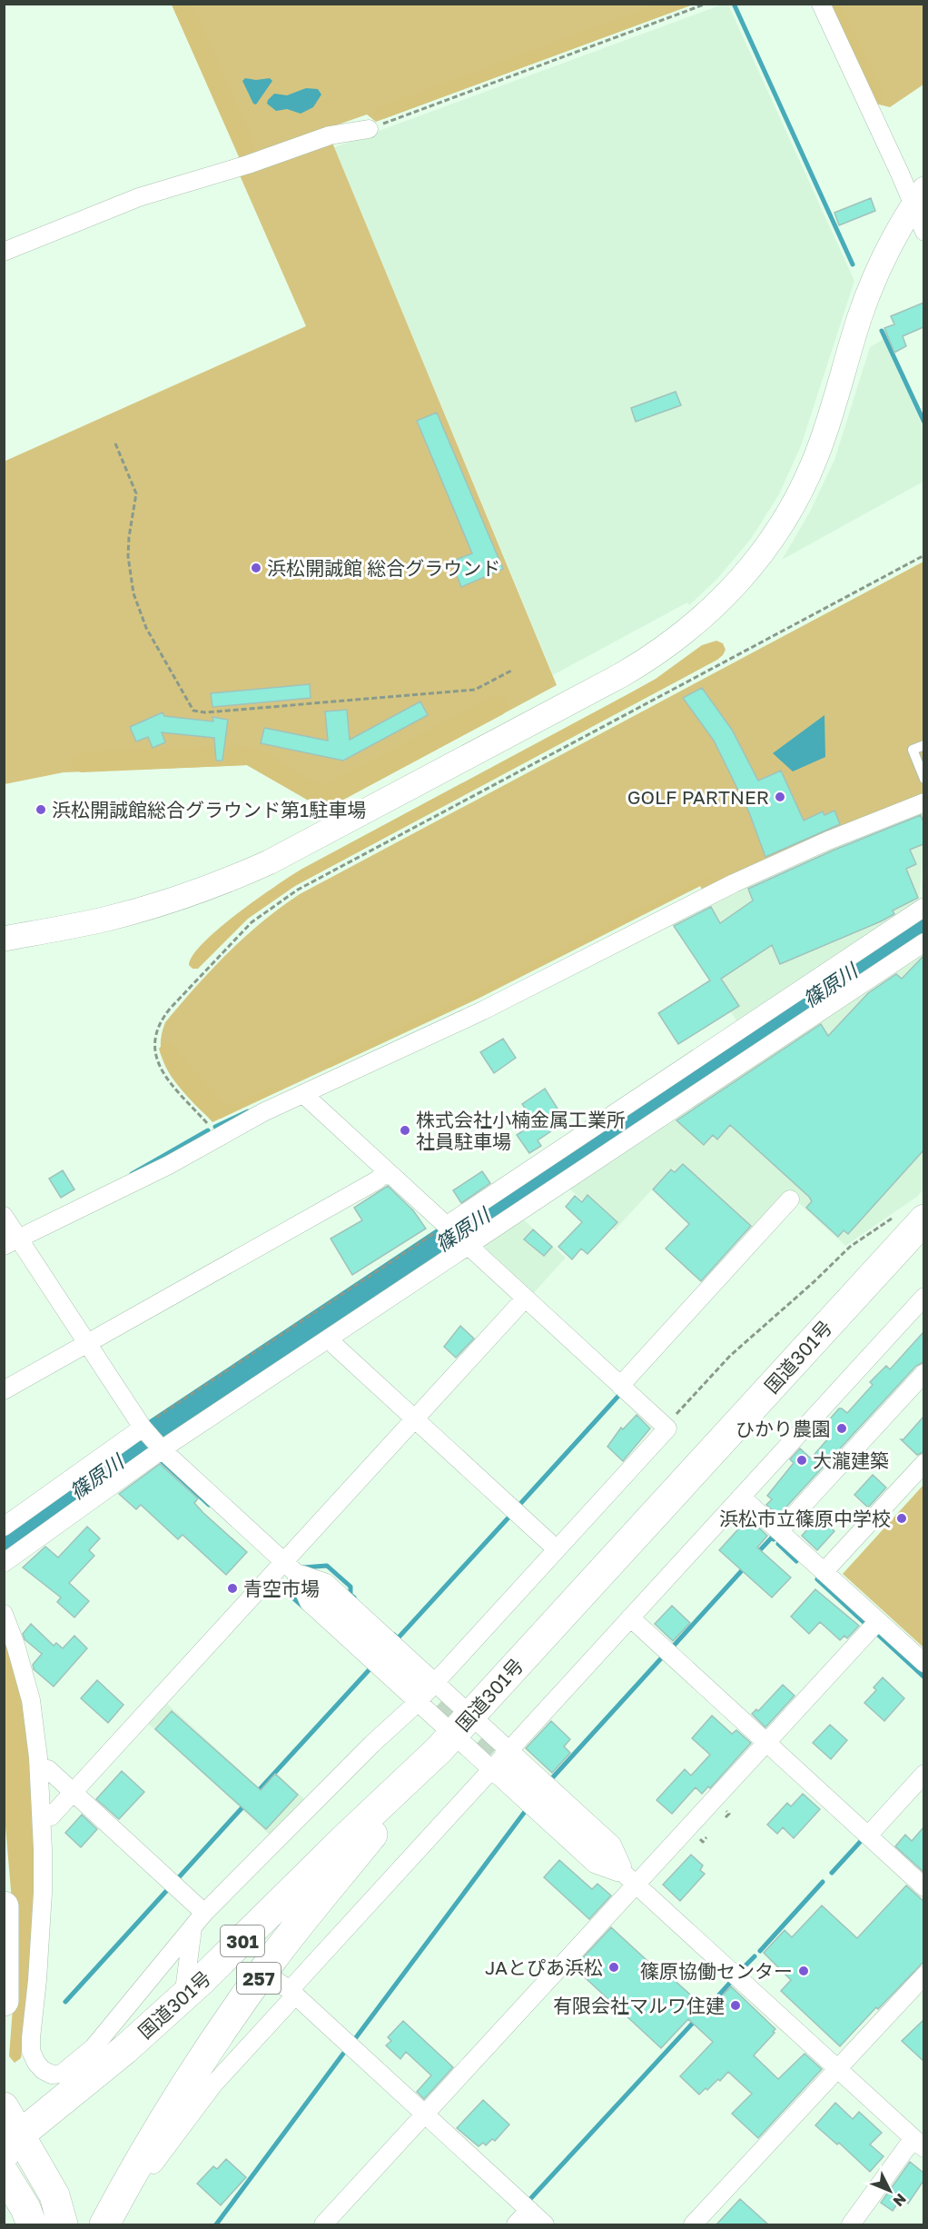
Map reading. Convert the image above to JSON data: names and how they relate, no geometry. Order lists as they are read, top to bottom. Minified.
{"streets":{"highway":["国道301号","301","257"]},"crossings":[["国道301号","257"]],"water":["篠原川"],"places":["浜松開誠館 総合グラウンド","GOLF PARTNER","浜松開誠館総合グラウンド第1駐車場","株式会社小楠金属工業所 社員駐車場","ひかり農園","大瀧建築","浜松市立篠原中学校","青空市場","JAとぴあ浜松","篠原協働センター","有限会社マルワ住建"],"north":"bottom right"}
